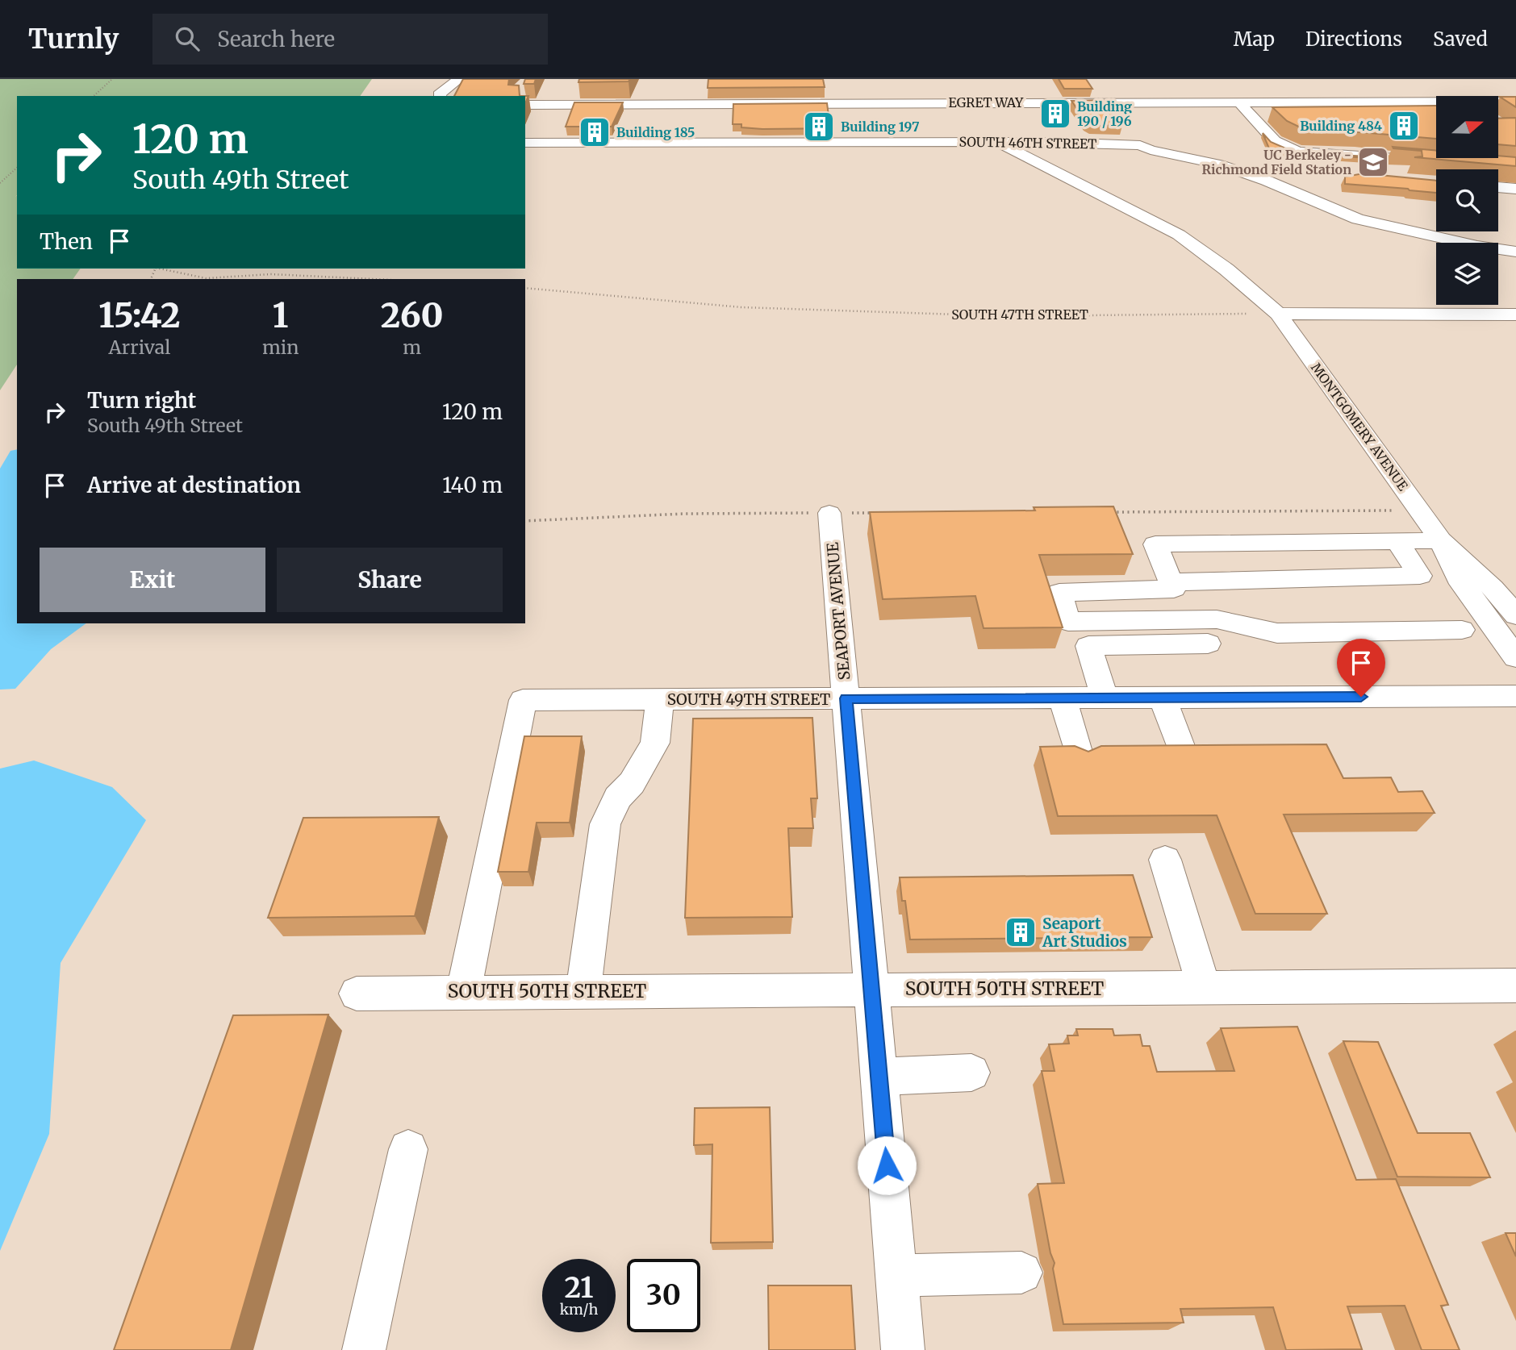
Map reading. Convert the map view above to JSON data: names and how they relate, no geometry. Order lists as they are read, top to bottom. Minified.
{"streets":{"street":["EGRET WAY","SOUTH 46TH STREET","MONTGOMERY AVENUE","SEAPORT AVENUE","SOUTH 49TH STREET","SOUTH 50TH STREET"],"path":["SOUTH 47TH STREET"]},"crossings":[["SOUTH 46TH STREET","MONTGOMERY AVENUE"],["SOUTH 47TH STREET","MONTGOMERY AVENUE"],["SEAPORT AVENUE","SOUTH 49TH STREET"],["SEAPORT AVENUE","SOUTH 50TH STREET"],["SOUTH 49TH STREET","SOUTH 50TH STREET"]],"places":{"building":["Building 190 / 196","Building 484","Building 197","Building 185","Seaport Art Studios"],"school or university":["UC Berkeley - Richmond Field Station"]},"north":"right","page":{"header":"Turnly","search":"Search here","nav":["Map","Directions","Saved"],"turn":["120 m","South 49th Street"],"then":"Then","eta":["15:42","Arrival","1","min","260","m"],"list":[{"name":"Turn right","note":"South 49th Street","value":"120 m"},{"name":"Arrive at destination","value":"140 m"}],"buttons":["Exit","Share"],"speed":"21 km/h","limit":"30"}}
